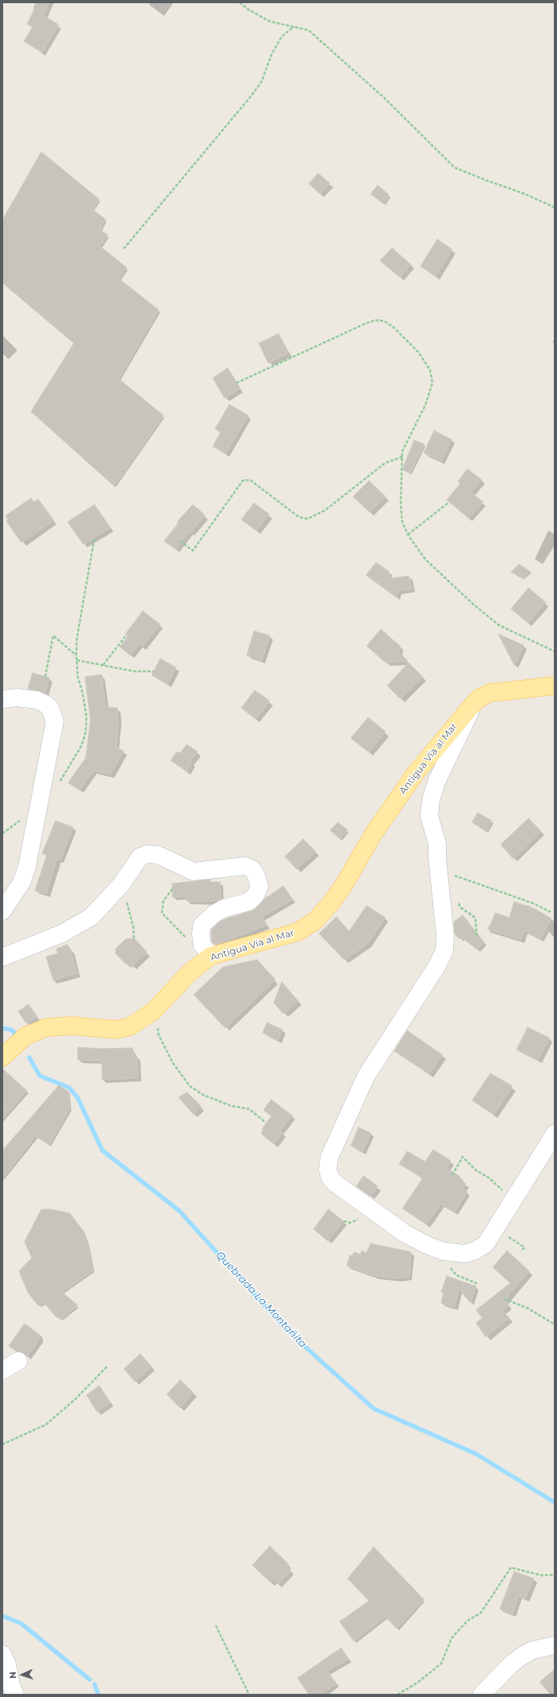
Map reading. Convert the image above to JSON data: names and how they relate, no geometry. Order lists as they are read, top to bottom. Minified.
{"streets":{"main road":["Antigua Vía al Mar"]},"water":["Quebrada La Montañita"],"north":"left"}
